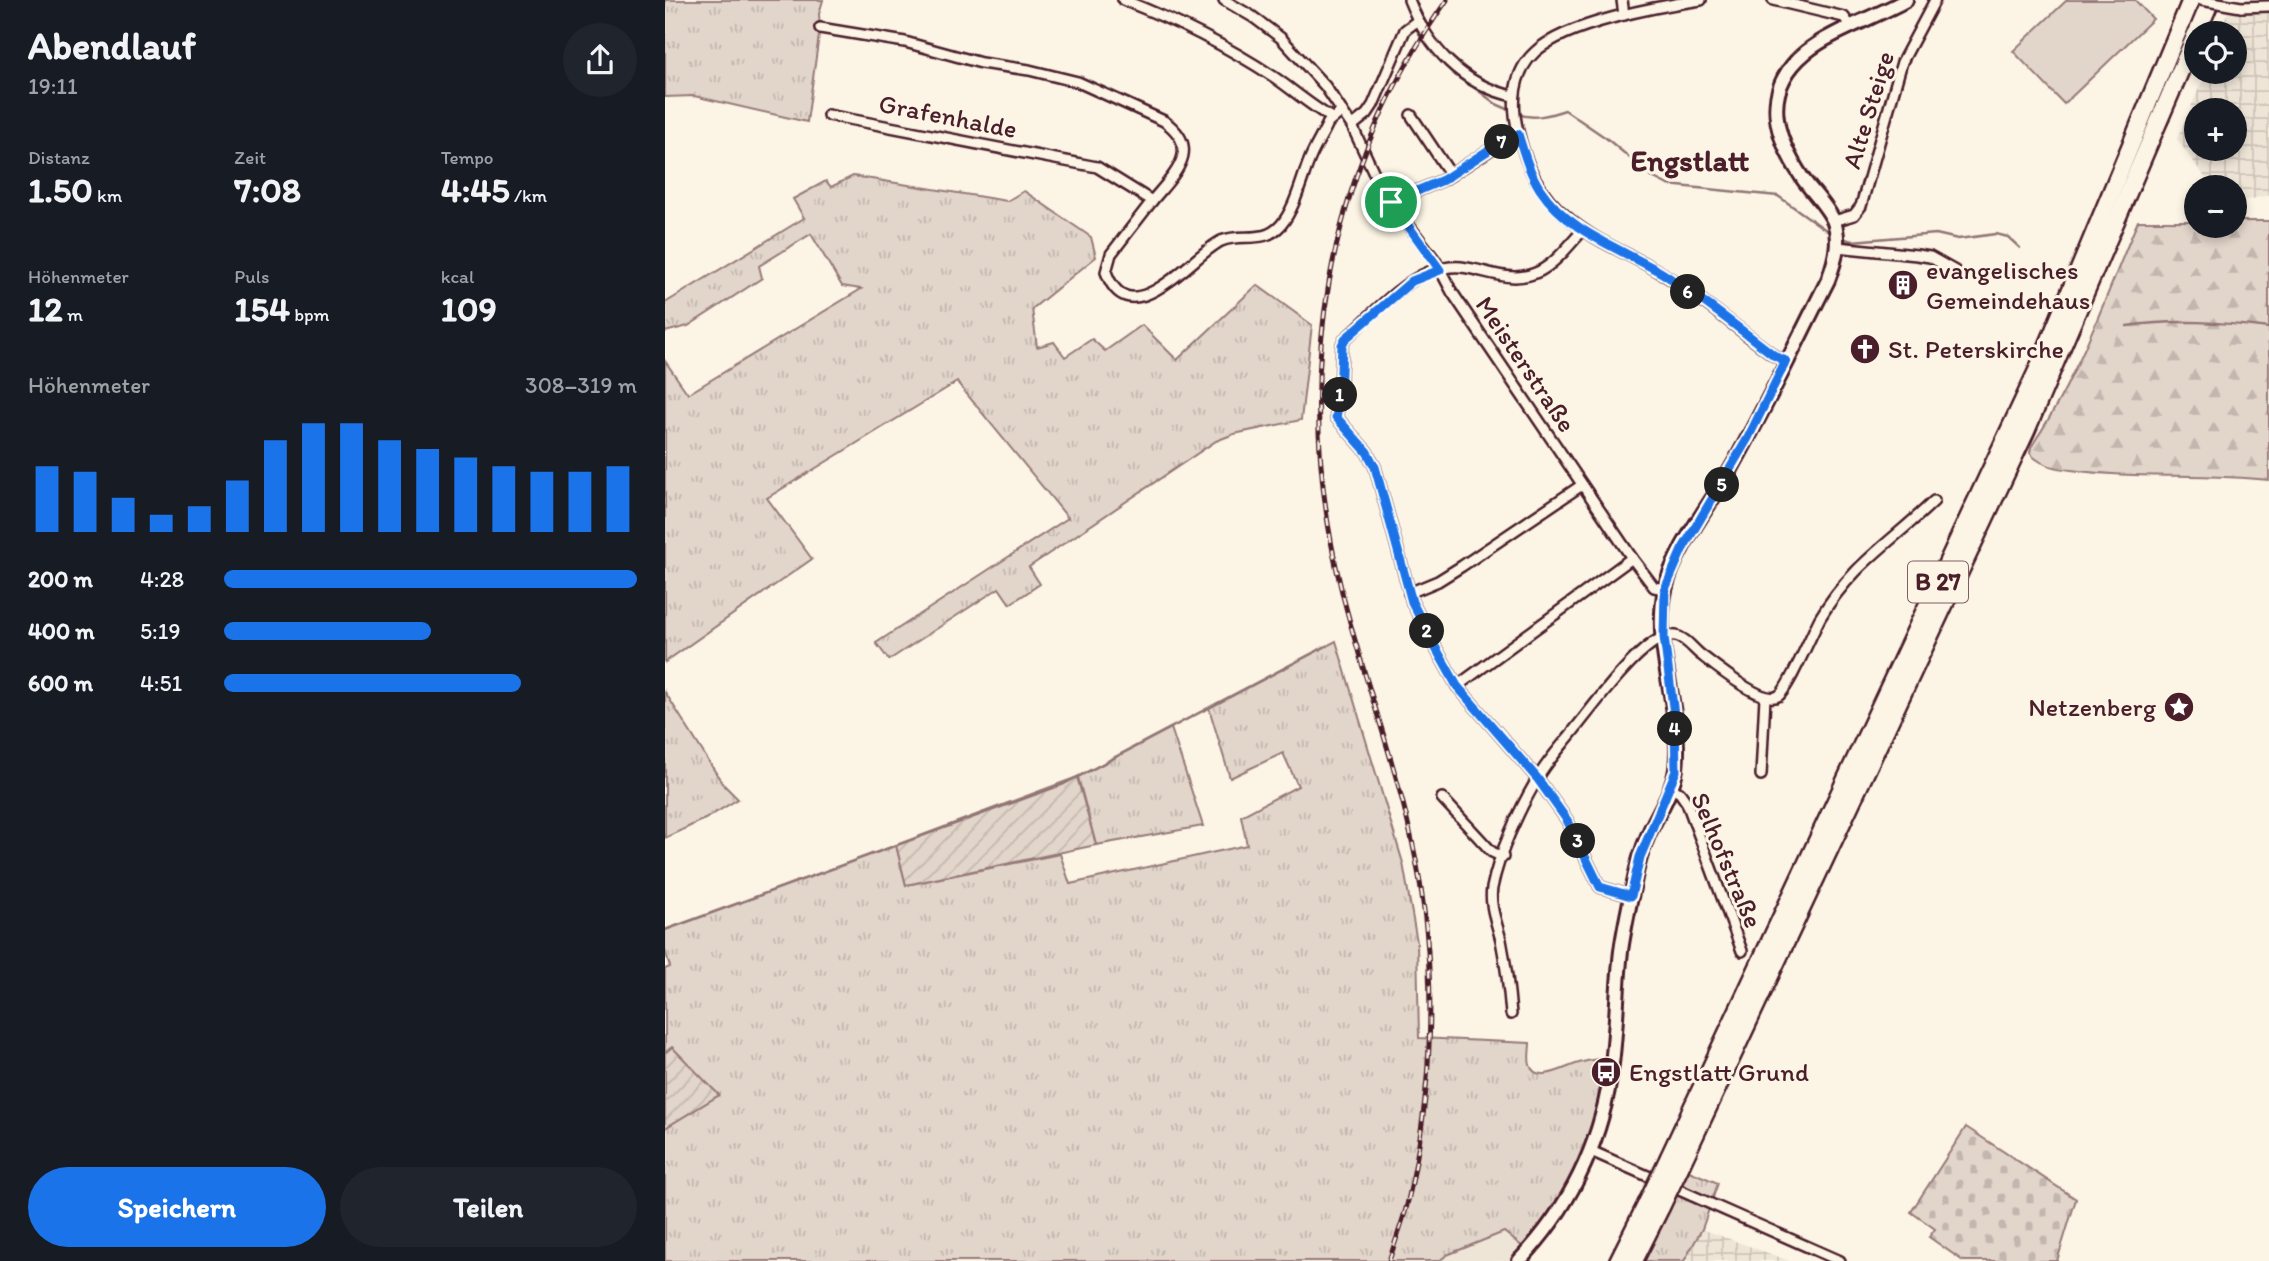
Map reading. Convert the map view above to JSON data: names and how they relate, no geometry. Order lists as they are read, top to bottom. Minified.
{"streets":{"highway":["B 27"],"street":["Alte Steige","Grafenhalde","Meisterstraße","Selhofstraße"]},"districts":["Engstlatt"],"places":{"building":["evangelisches Gemeindehaus"],"church":["St. Peterskirche"],"place":["Netzenberg"],"bus stop":["Engstlatt Grund"]},"page":{"heading":["Abendlauf","19:11"],"map_buttons":["+","−"],"stats":[["Distanz","1.50 km"],["Zeit","7:08"],["Tempo","4:45 /km"],["Höhenmeter","12 m"],["Puls","154 bpm"],["kcal","109"]],"pins":["7","6","1","5","2","4","3"],"chart":["Höhenmeter","308–319 m"],"list":[{"name":"200 m","note":"4:28"},{"name":"400 m","note":"5:19"},{"name":"600 m","note":"4:51"}],"buttons":["Speichern","Teilen"]}}
